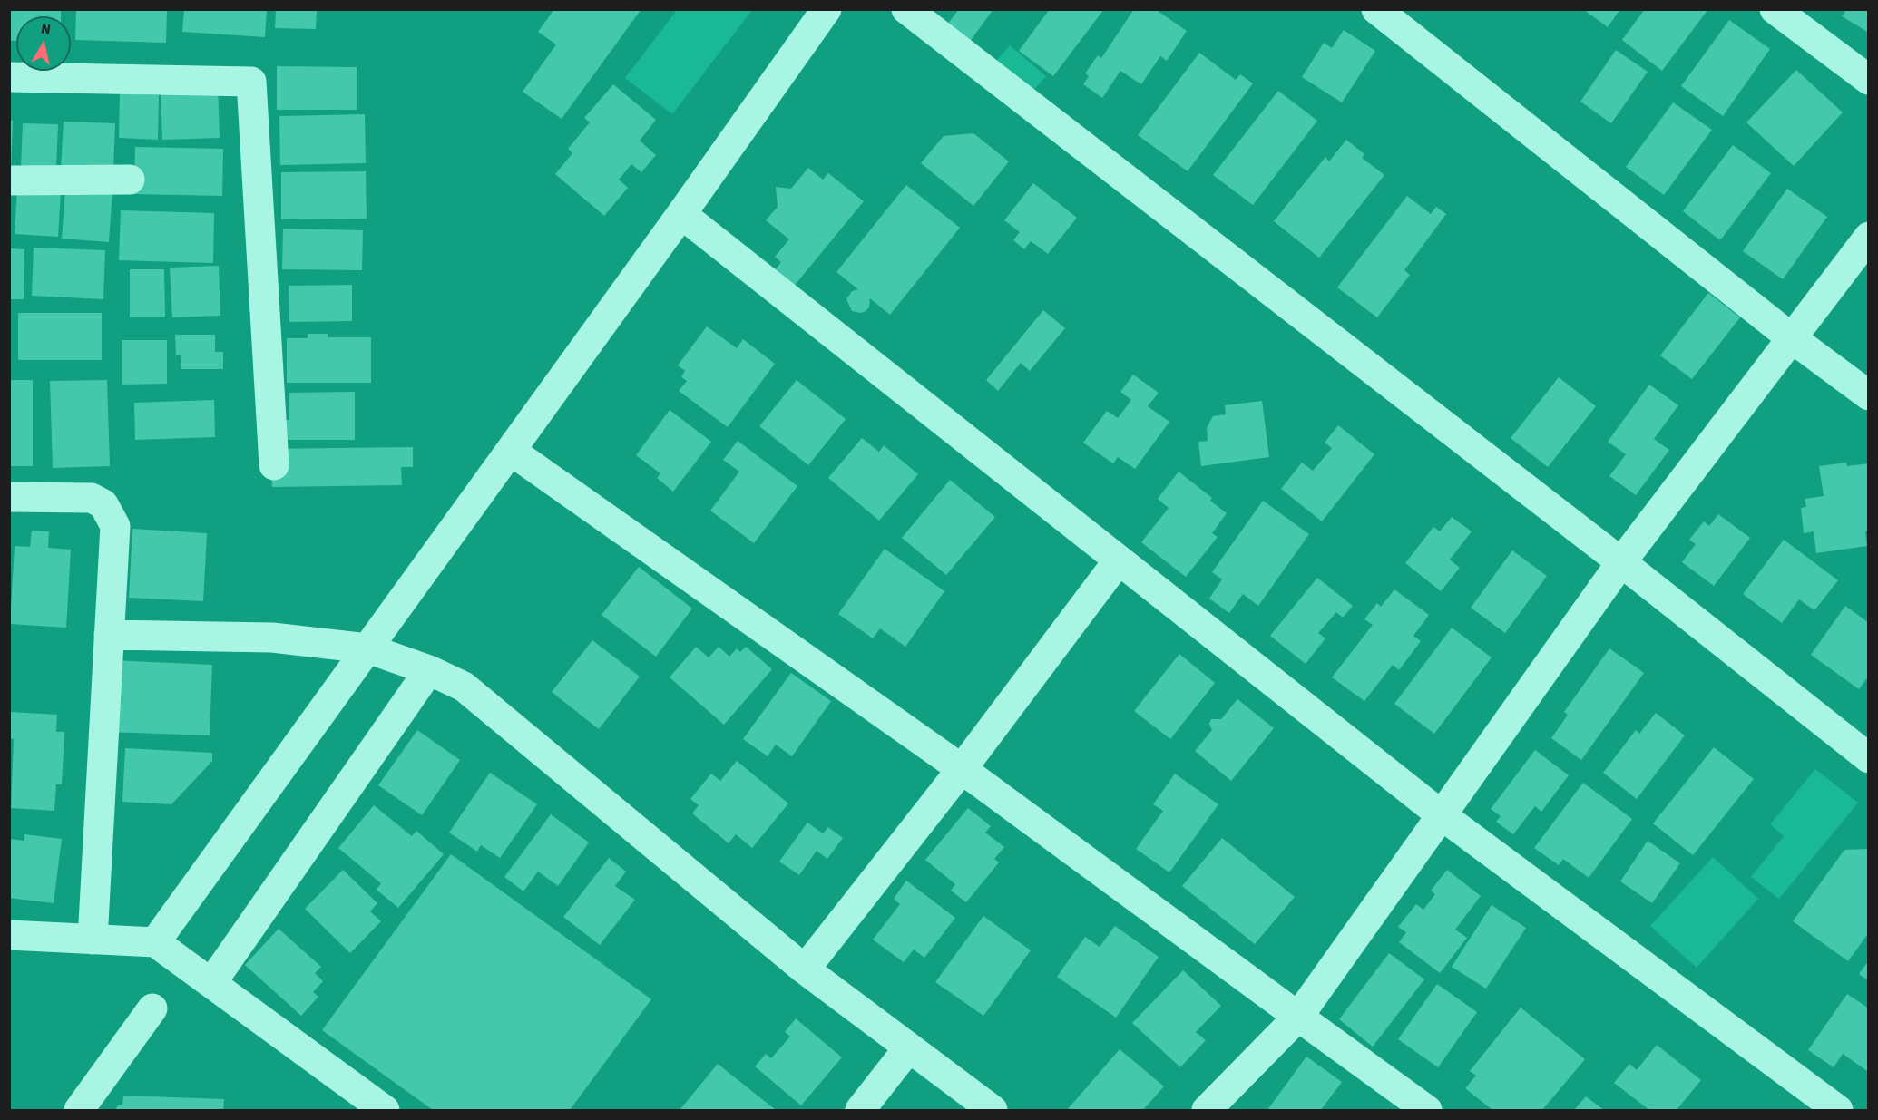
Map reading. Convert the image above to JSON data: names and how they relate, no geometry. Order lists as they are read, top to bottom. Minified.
{"north":"top"}
